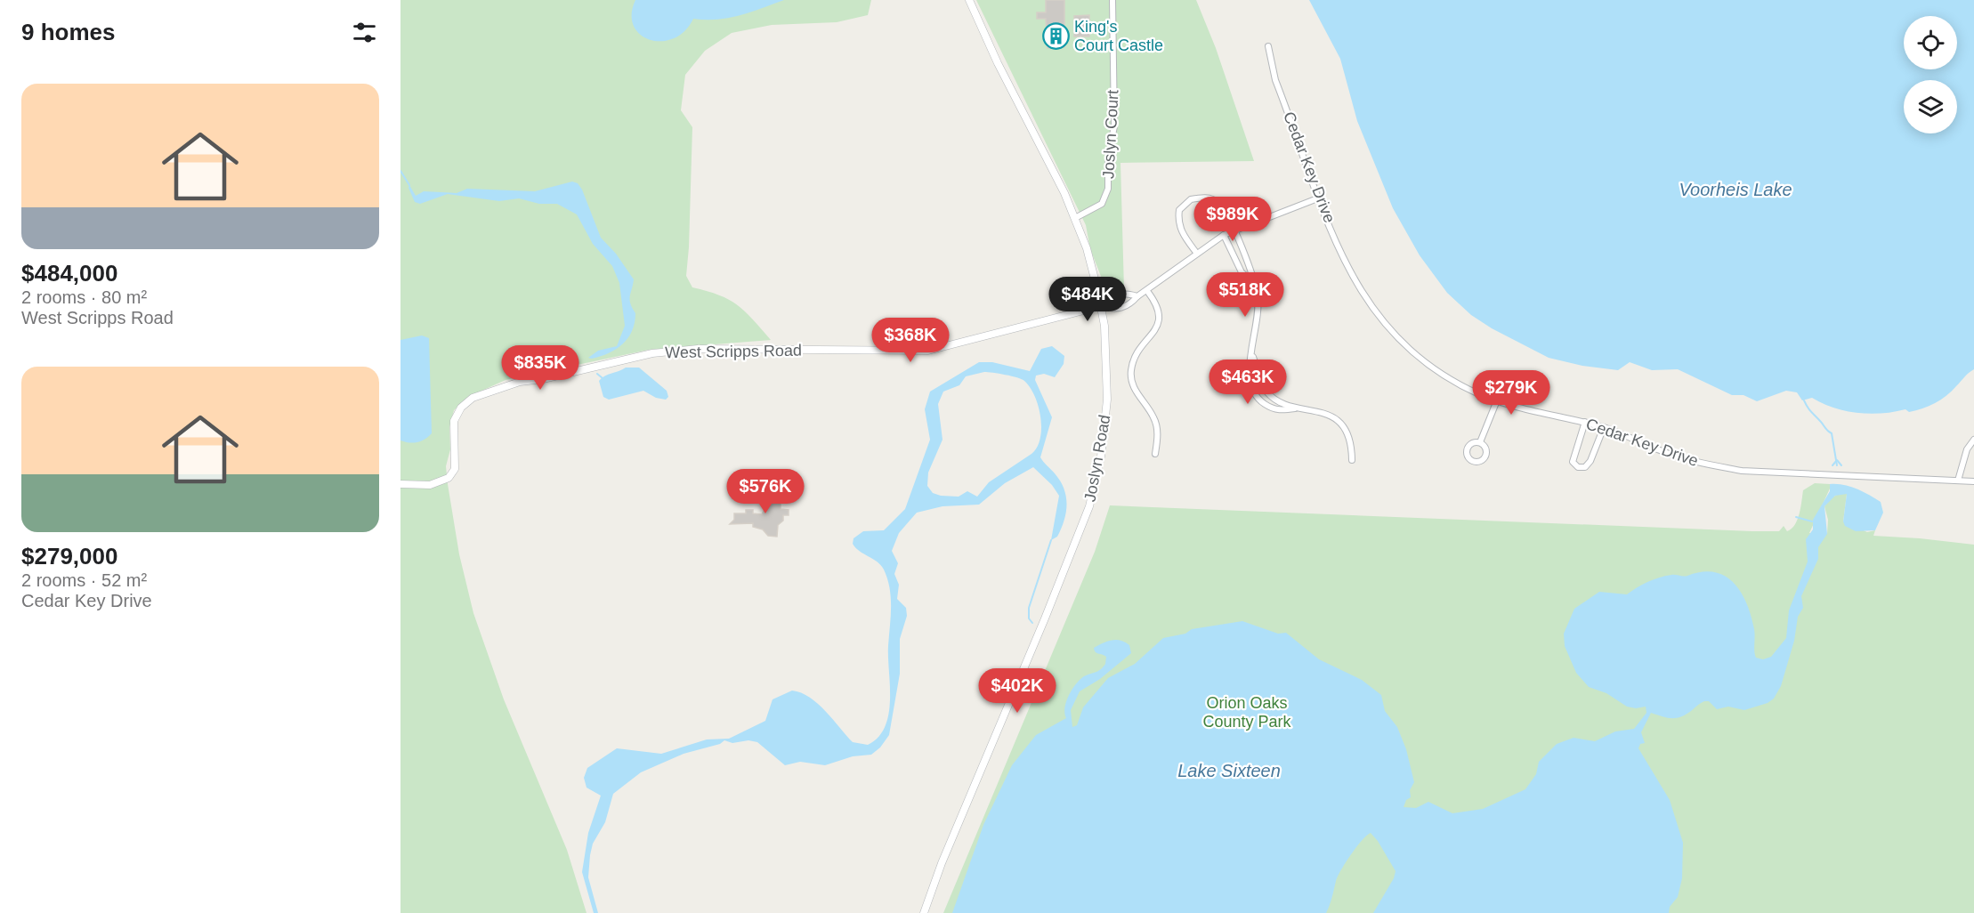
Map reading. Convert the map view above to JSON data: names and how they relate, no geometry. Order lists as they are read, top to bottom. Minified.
{"streets":{"street":["Joslyn Court","Cedar Key Drive","West Scripps Road","Joslyn Road"]},"crossings":[["Joslyn Court","Joslyn Road"],["Cedar Key Drive","West Scripps Road"],["West Scripps Road","Joslyn Road"]],"water":["Voorheis Lake","Lake Sixteen"],"parks":["Orion Oaks County Park"],"places":{"building":["King's Court Castle"]},"page":{"heading":"9 homes","list":[{"name":"$484,000","note":"2 rooms · 80 m² · West Scripps Road"},{"name":"$279,000","note":"2 rooms · 52 m² · Cedar Key Drive"}],"price":["$989K","$518K","$484K","$368K","$835K","$463K","$279K","$576K","$402K"]}}
